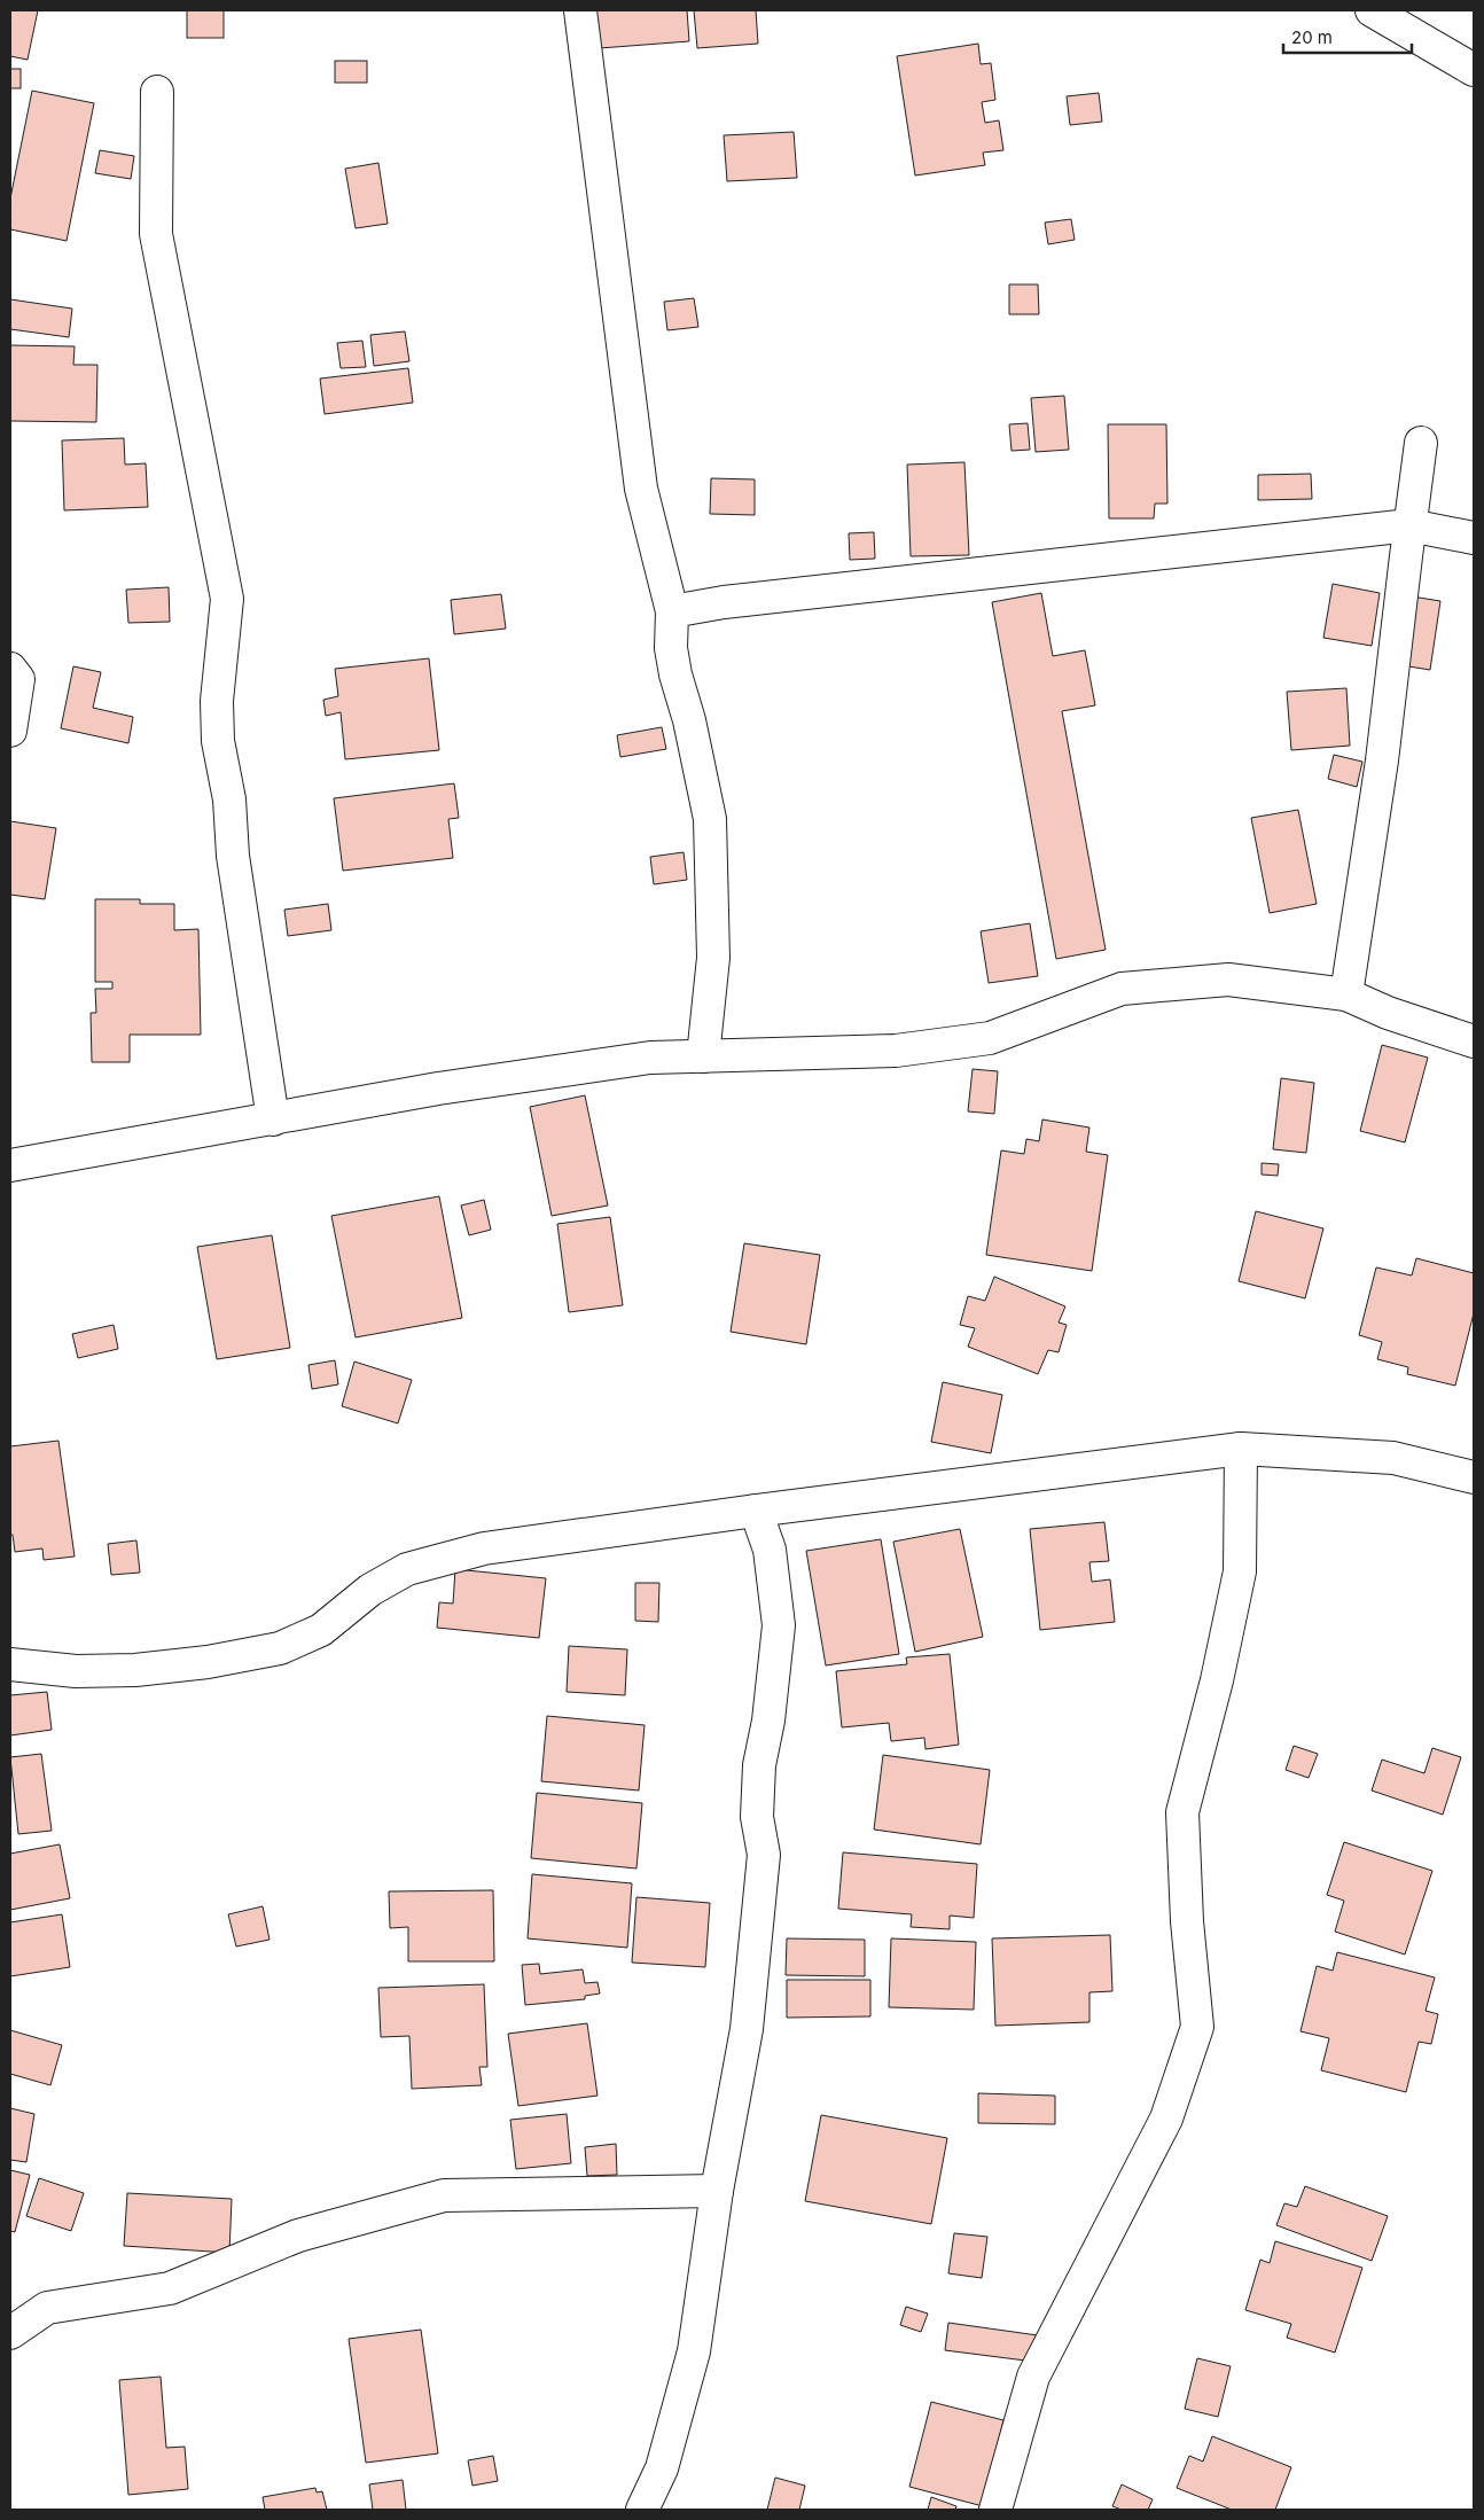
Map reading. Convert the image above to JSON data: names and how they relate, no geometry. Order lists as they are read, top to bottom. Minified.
{"scale_bar":"20 m"}
